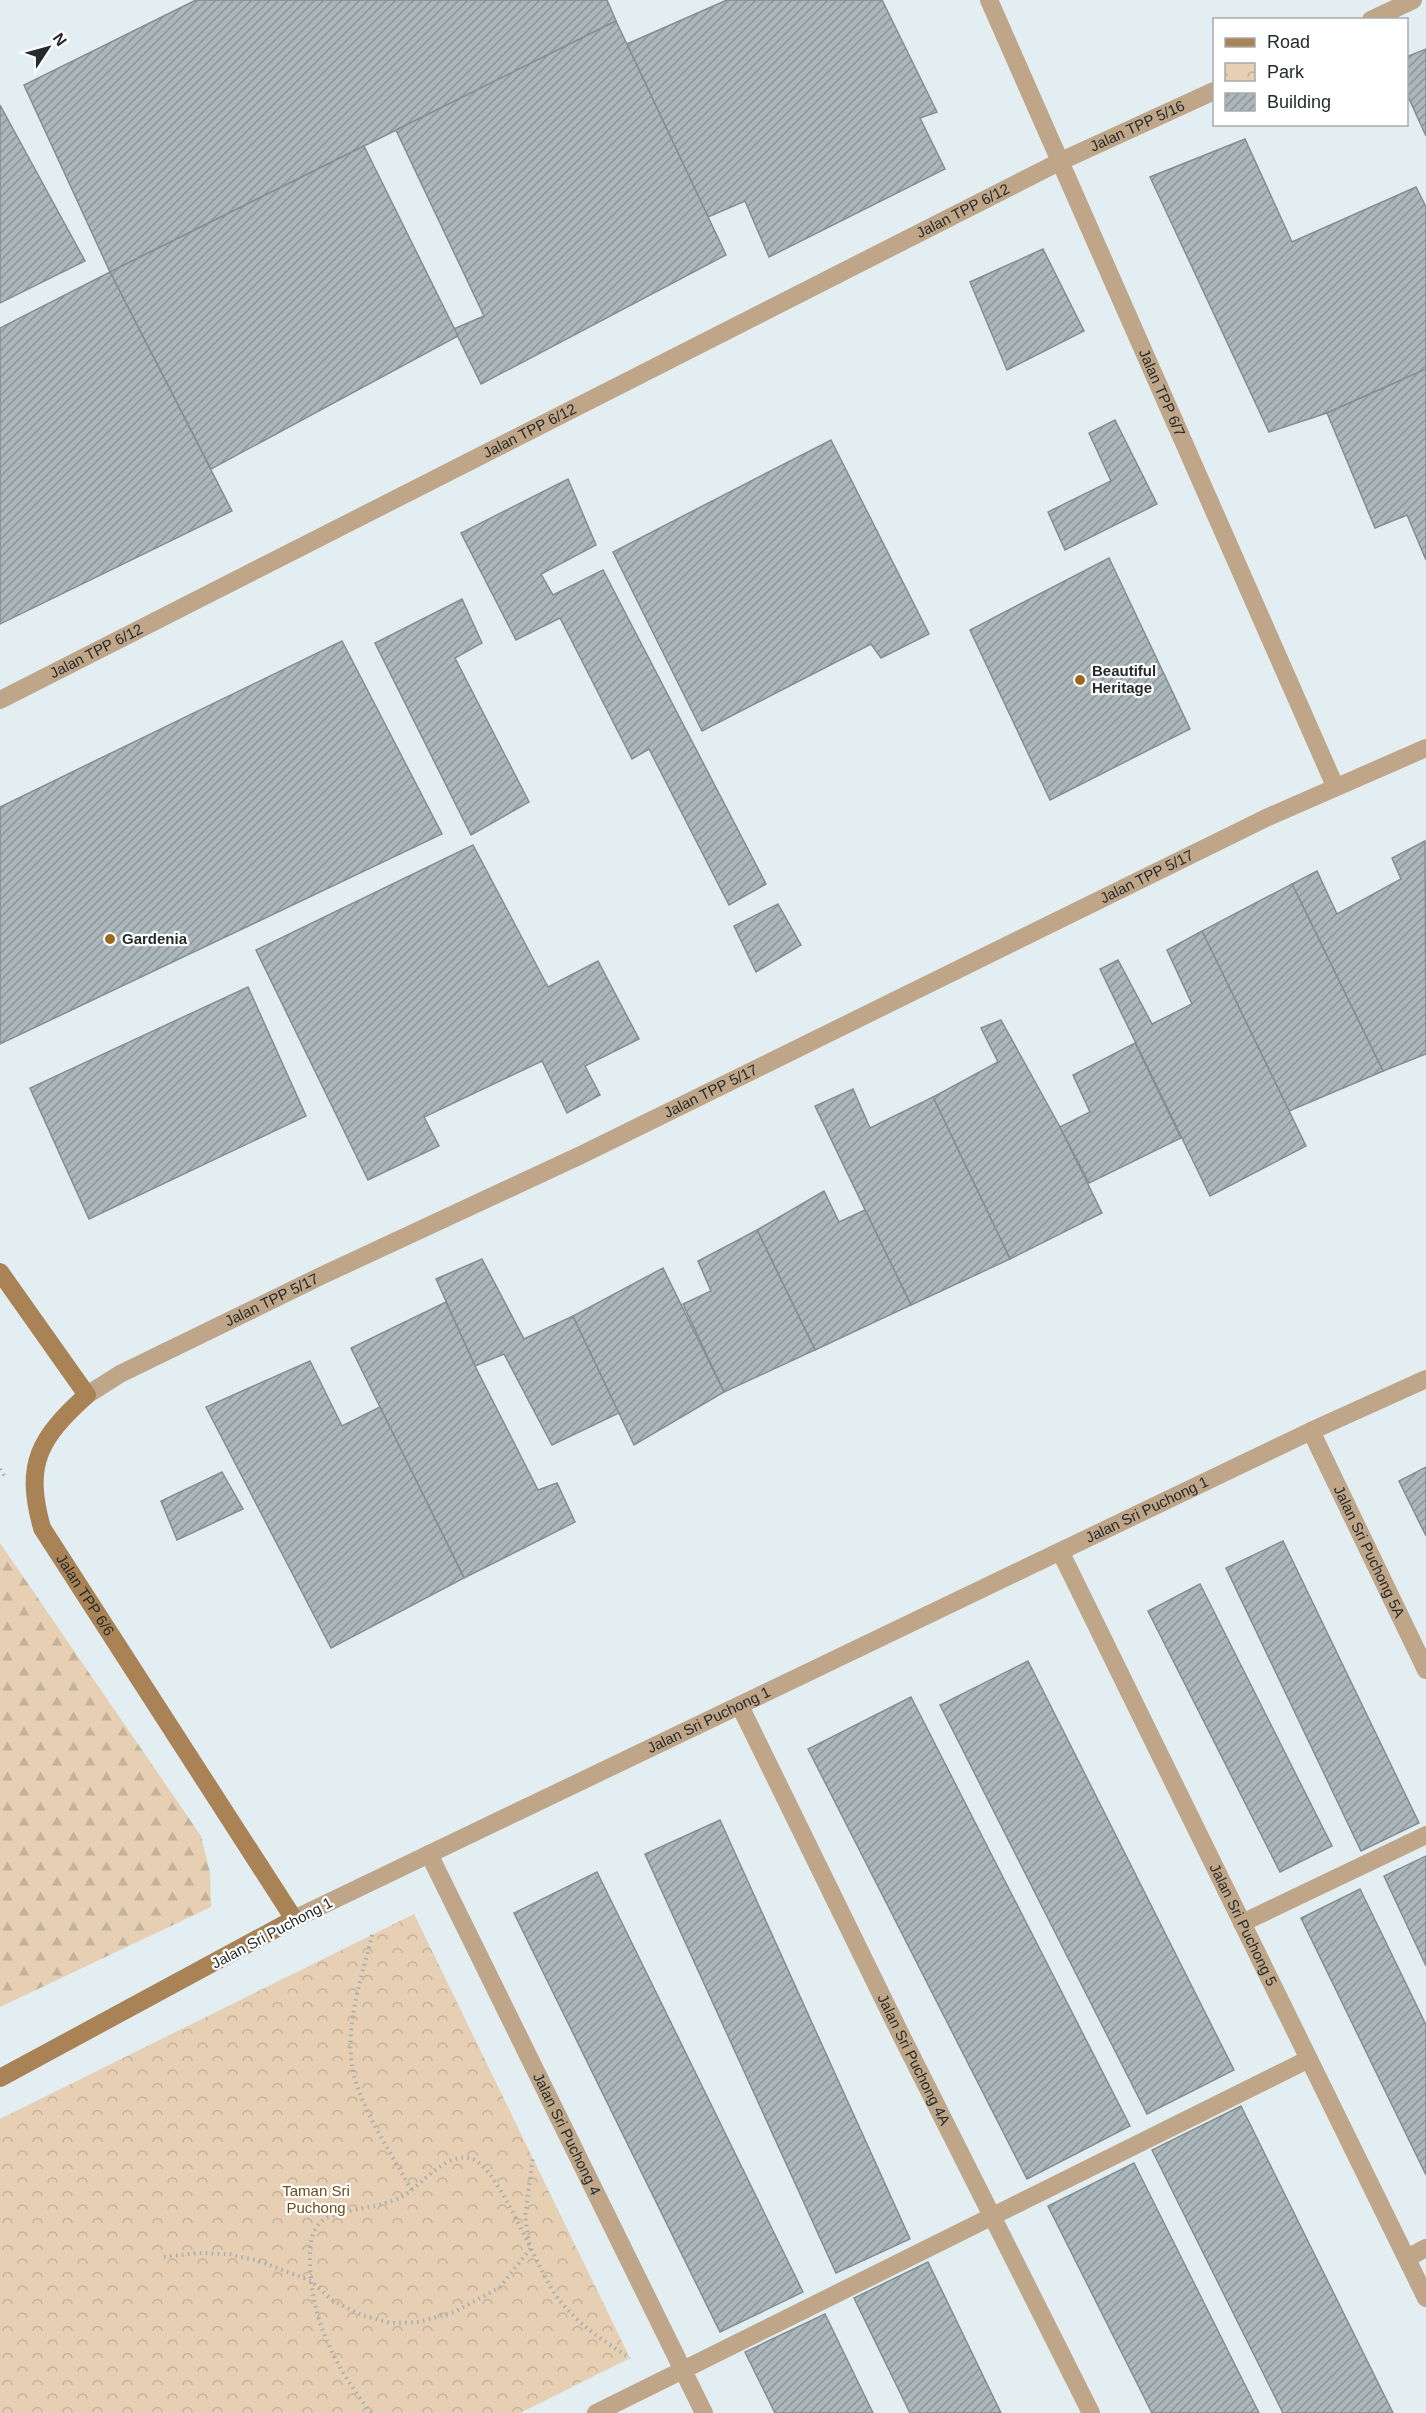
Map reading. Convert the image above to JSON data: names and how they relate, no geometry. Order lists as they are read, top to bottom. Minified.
{"streets":{"street":["Jalan TPP 5/16","Jalan TPP 6/12","Jalan TPP 6/7","Jalan TPP 5/17","Jalan Sri Puchong 1","Jalan Sri Puchong 5A","Jalan TPP 6/6","Jalan Sri Puchong 5","Jalan Sri Puchong 4A","Jalan Sri Puchong 4"]},"crossings":[["Jalan TPP 5/16","Jalan TPP 6/12"],["Jalan TPP 5/16","Jalan TPP 6/7"],["Jalan TPP 6/12","Jalan TPP 6/7"],["Jalan TPP 6/7","Jalan TPP 5/17"],["Jalan TPP 5/17","Jalan TPP 6/6"],["Jalan Sri Puchong 1","Jalan Sri Puchong 5A"],["Jalan Sri Puchong 1","Jalan TPP 6/6"],["Jalan Sri Puchong 1","Jalan Sri Puchong 5"],["Jalan Sri Puchong 1","Jalan Sri Puchong 4A"],["Jalan Sri Puchong 1","Jalan Sri Puchong 4"]],"parks":["Taman Sri Puchong"],"places":["Beautiful Heritage","Gardenia"],"legend":["Road","Park","Building"],"north":"top right"}
